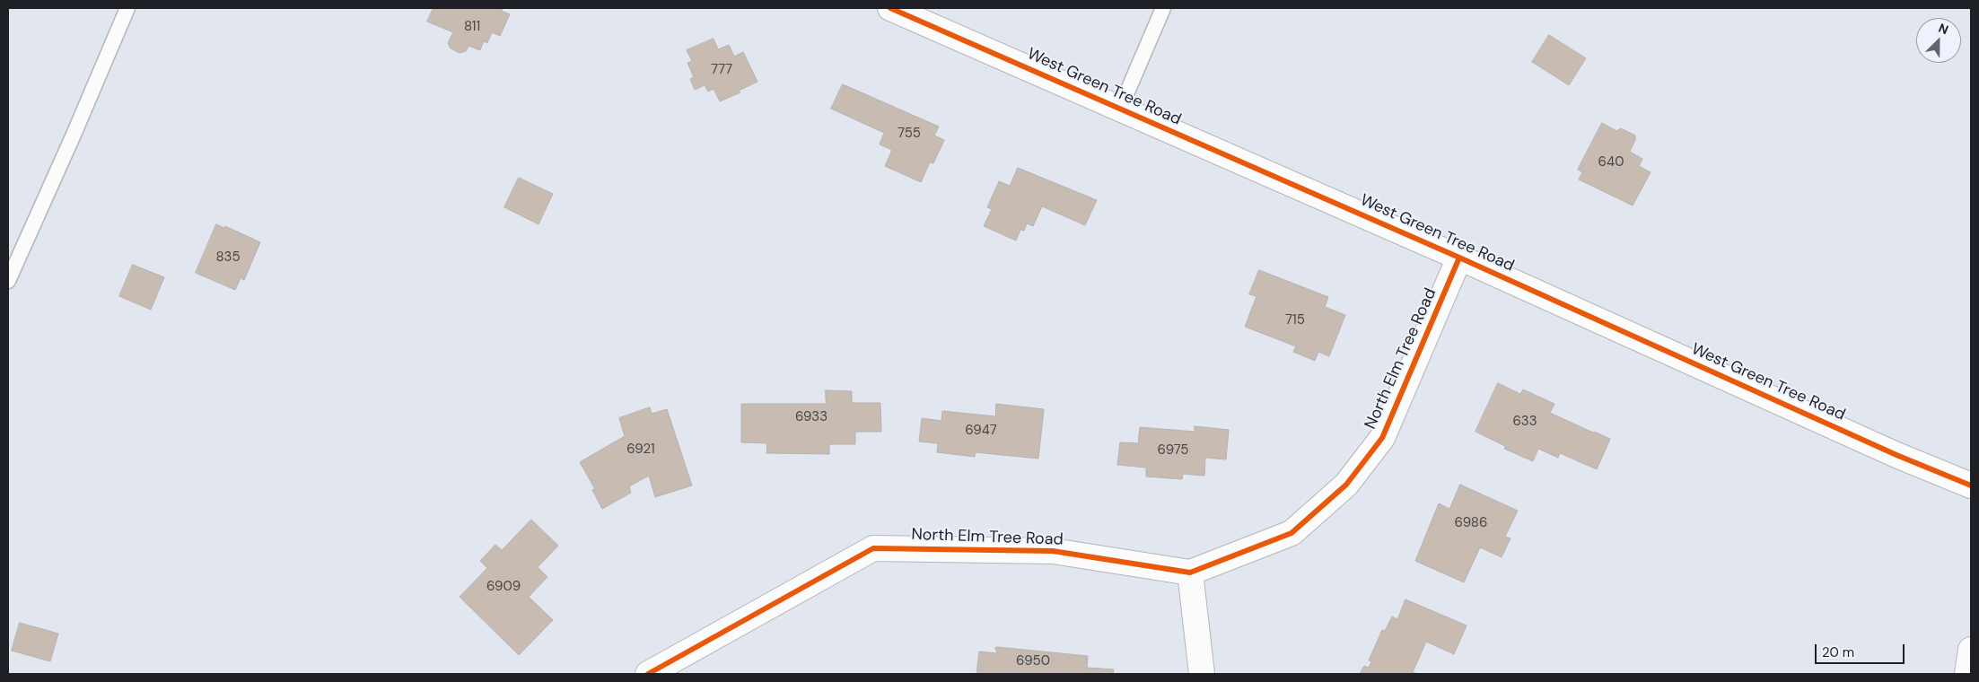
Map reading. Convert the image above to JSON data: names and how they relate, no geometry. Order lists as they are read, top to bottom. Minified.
{"streets":{"street":["West Green Tree Road","North Elm Tree Road"]},"crossings":[["West Green Tree Road","North Elm Tree Road"]],"house_numbers":["811","777","755","640","835","715","6933","633","6947","6921","6975","6986","6909","6950"],"scale_bar":"20 m","north":"top right"}
